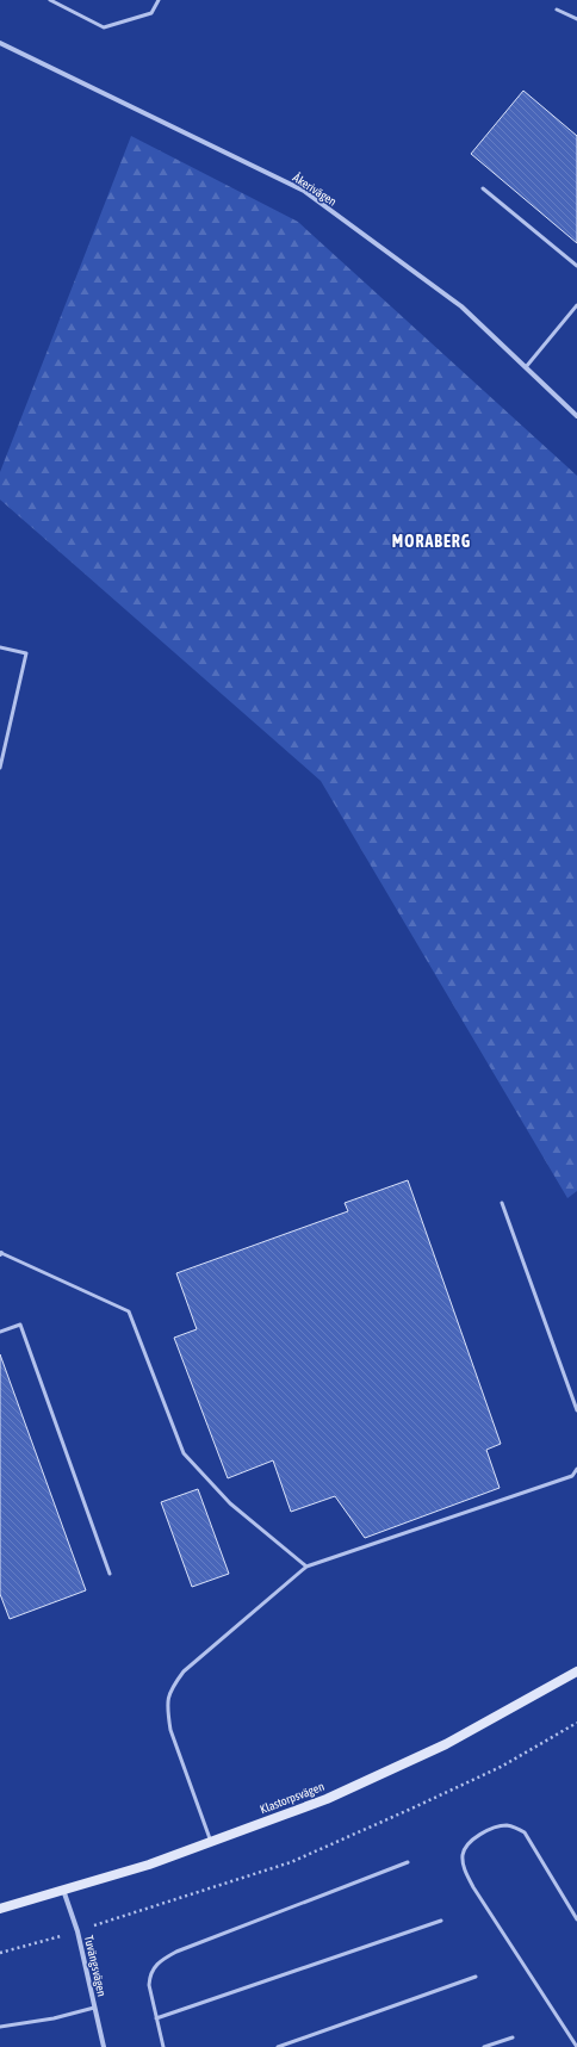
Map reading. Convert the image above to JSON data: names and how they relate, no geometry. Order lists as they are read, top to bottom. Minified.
{"streets":{"street":["Åkerivägen","Klastorpsvägen","Tuvängsvägen"]},"crossings":[["Klastorpsvägen","Tuvängsvägen"]],"districts":["MORABERG"]}
